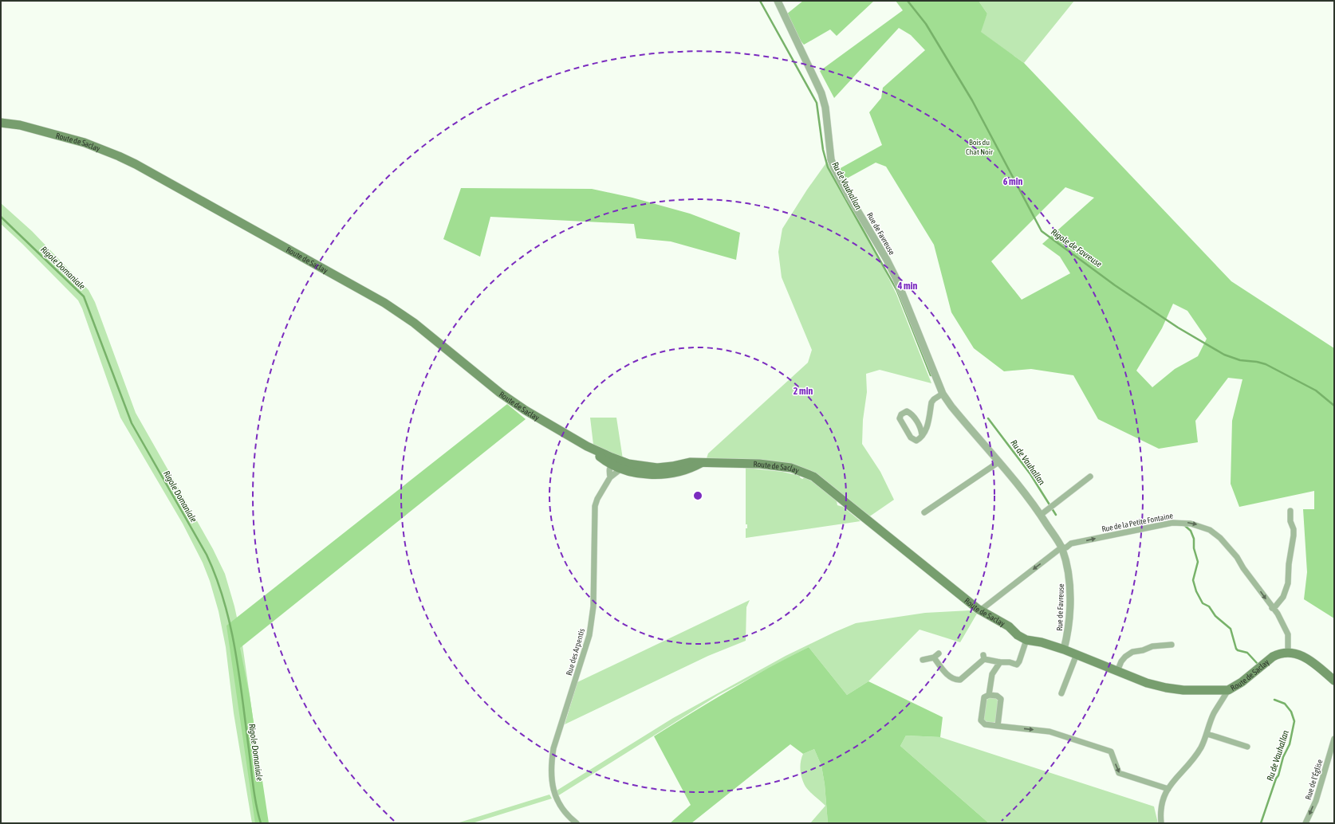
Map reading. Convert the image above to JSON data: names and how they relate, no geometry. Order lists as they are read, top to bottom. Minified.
{"streets":{"main road":["Route de Saclay"],"street":["Rue de Favreuse","Rue de la Petite Fontaine","Rue des Arpentis","Rue de l'Église"]},"crossings":[["Route de Saclay","Rue de Favreuse"],["Route de Saclay","Rue de la Petite Fontaine"],["Route de Saclay","Rue des Arpentis"],["Rue de Favreuse","Rue de la Petite Fontaine"]],"one_way":["Rue de l'Église"],"water":["Ru de Vauhallan","Rigole de Favreuse","Rigole Domaniale"],"parks":["Bois du Chat Noir"],"rings":["6 min","4 min","2 min"]}
